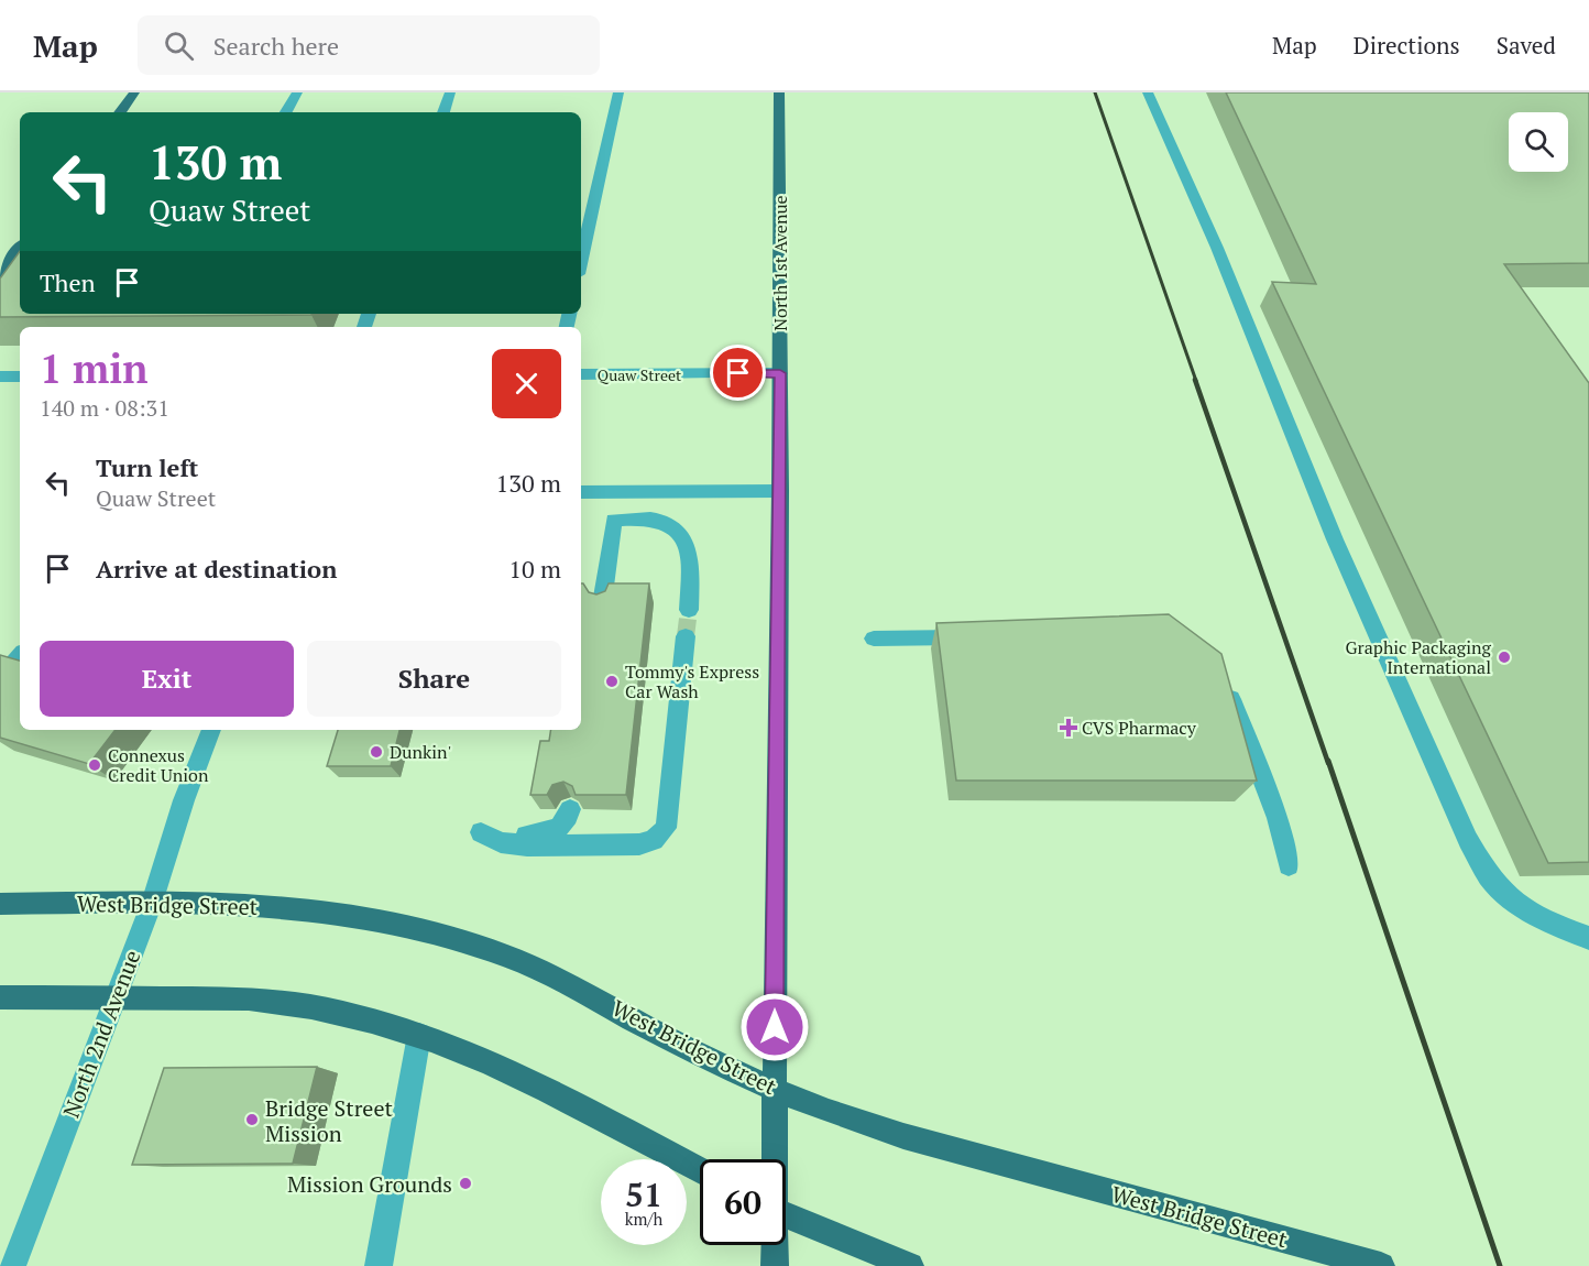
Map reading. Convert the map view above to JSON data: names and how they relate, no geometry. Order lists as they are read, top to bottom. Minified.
{"streets":{"main road":["North 1st Avenue","West Bridge Street"],"street":["Quaw Street","North 2nd Avenue"]},"crossings":[["North 1st Avenue","Quaw Street"],["North 1st Avenue","West Bridge Street"],["West Bridge Street","North 2nd Avenue"]],"places":{"other":["Graphic Packaging International","Tommy's Express Car Wash","Dunkin'","Connexus Credit Union","Bridge Street Mission","Mission Grounds"],"health":["CVS Pharmacy"]},"page":{"header":"Map","search":"Search here","nav":["Map","Directions","Saved"],"turn":["130 m","Quaw Street"],"then":"Then","heading":["1 min","140 m · 08:31"],"list":[{"name":"Turn left","note":"Quaw Street","value":"130 m"},{"name":"Arrive at destination","value":"10 m"}],"buttons":["Exit","Share"],"speed":"51 km/h","limit":"60"}}
